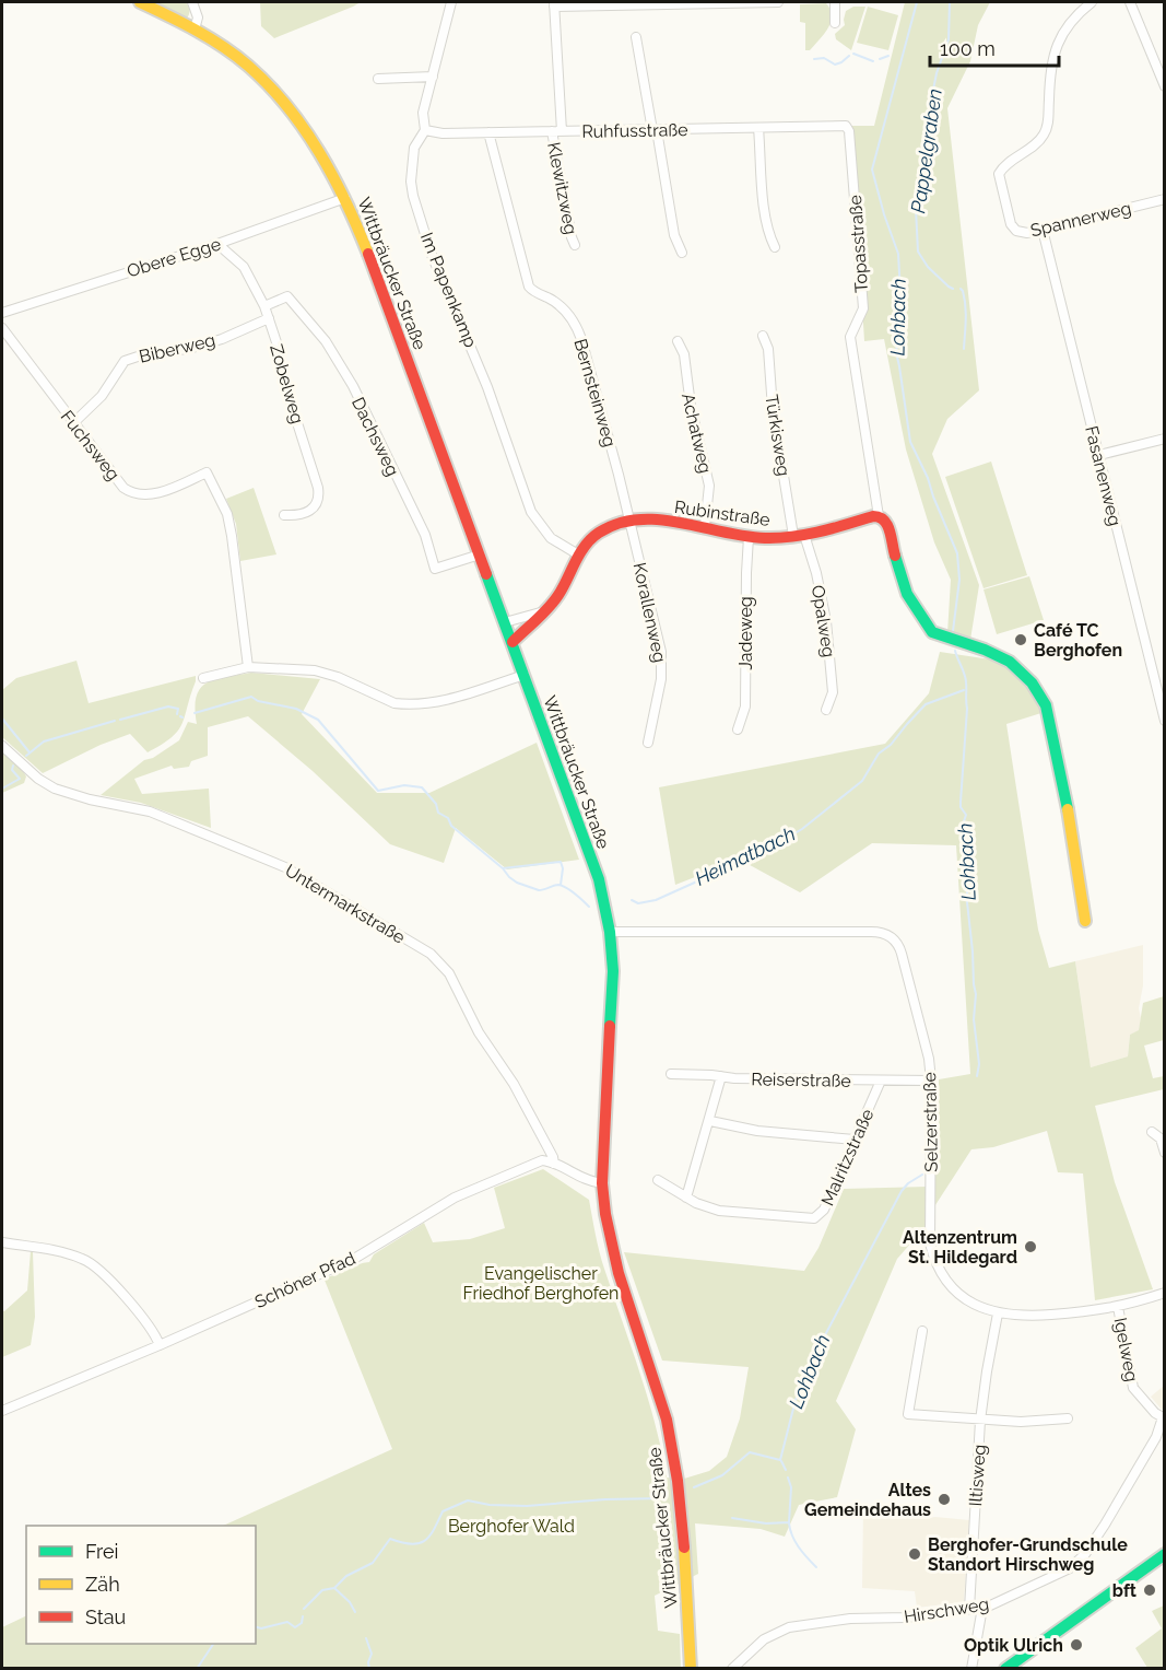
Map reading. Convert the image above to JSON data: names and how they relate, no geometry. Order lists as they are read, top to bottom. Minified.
{"streets":{"main road":["Wittbräucker Straße","Rubinstraße"],"street":["Ruhfusstraße","Klewitzweg","Spannerweg","Topasstraße","Obere Egge","Im Papenkamp","Biberweg","Zobelweg","Bernsteinweg","Achatweg","Türkisweg","Dachsweg","Fuchsweg","Fasanenweg","Korallenweg","Opalweg","Jadeweg","Untermarkstraße","Reiserstraße","Selzerstraße","Malritzstraße","Schöner Pfad","Igelweg","Iltisweg","Hirschweg"]},"crossings":[["Ruhfusstraße","Klewitzweg"],["Ruhfusstraße","Topasstraße"],["Ruhfusstraße","Im Papenkamp"],["Ruhfusstraße","Bernsteinweg"],["Spannerweg","Fasanenweg"],["Topasstraße","Rubinstraße"],["Obere Egge","Wittbräucker Straße"],["Obere Egge","Zobelweg"],["Wittbräucker Straße","Dachsweg"],["Wittbräucker Straße","Rubinstraße"],["Wittbräucker Straße","Selzerstraße"],["Im Papenkamp","Rubinstraße"],["Biberweg","Zobelweg"],["Biberweg","Fuchsweg"],["Zobelweg","Dachsweg"],["Bernsteinweg","Rubinstraße"],["Bernsteinweg","Korallenweg"],["Achatweg","Rubinstraße"],["Türkisweg","Rubinstraße"],["Türkisweg","Opalweg"],["Rubinstraße","Korallenweg"],["Rubinstraße","Opalweg"],["Rubinstraße","Jadeweg"],["Untermarkstraße","Schöner Pfad"],["Reiserstraße","Selzerstraße"],["Reiserstraße","Malritzstraße"],["Selzerstraße","Igelweg"],["Selzerstraße","Iltisweg"],["Igelweg","Hirschweg"],["Iltisweg","Hirschweg"]],"water":["Pappelgraben","Lohbach","Heimatbach"],"parks":["Evangelischer Friedhof Berghofen","Berghofer Wald"],"places":["Café TC Berghofen","Altenzentrum St. Hildegard","Altes Gemeindehaus","Berghofer-Grundschule Standort Hirschweg","bft","Optik Ulrich"],"legend":["Frei","Zäh","Stau"],"scale_bar":"100 m"}
